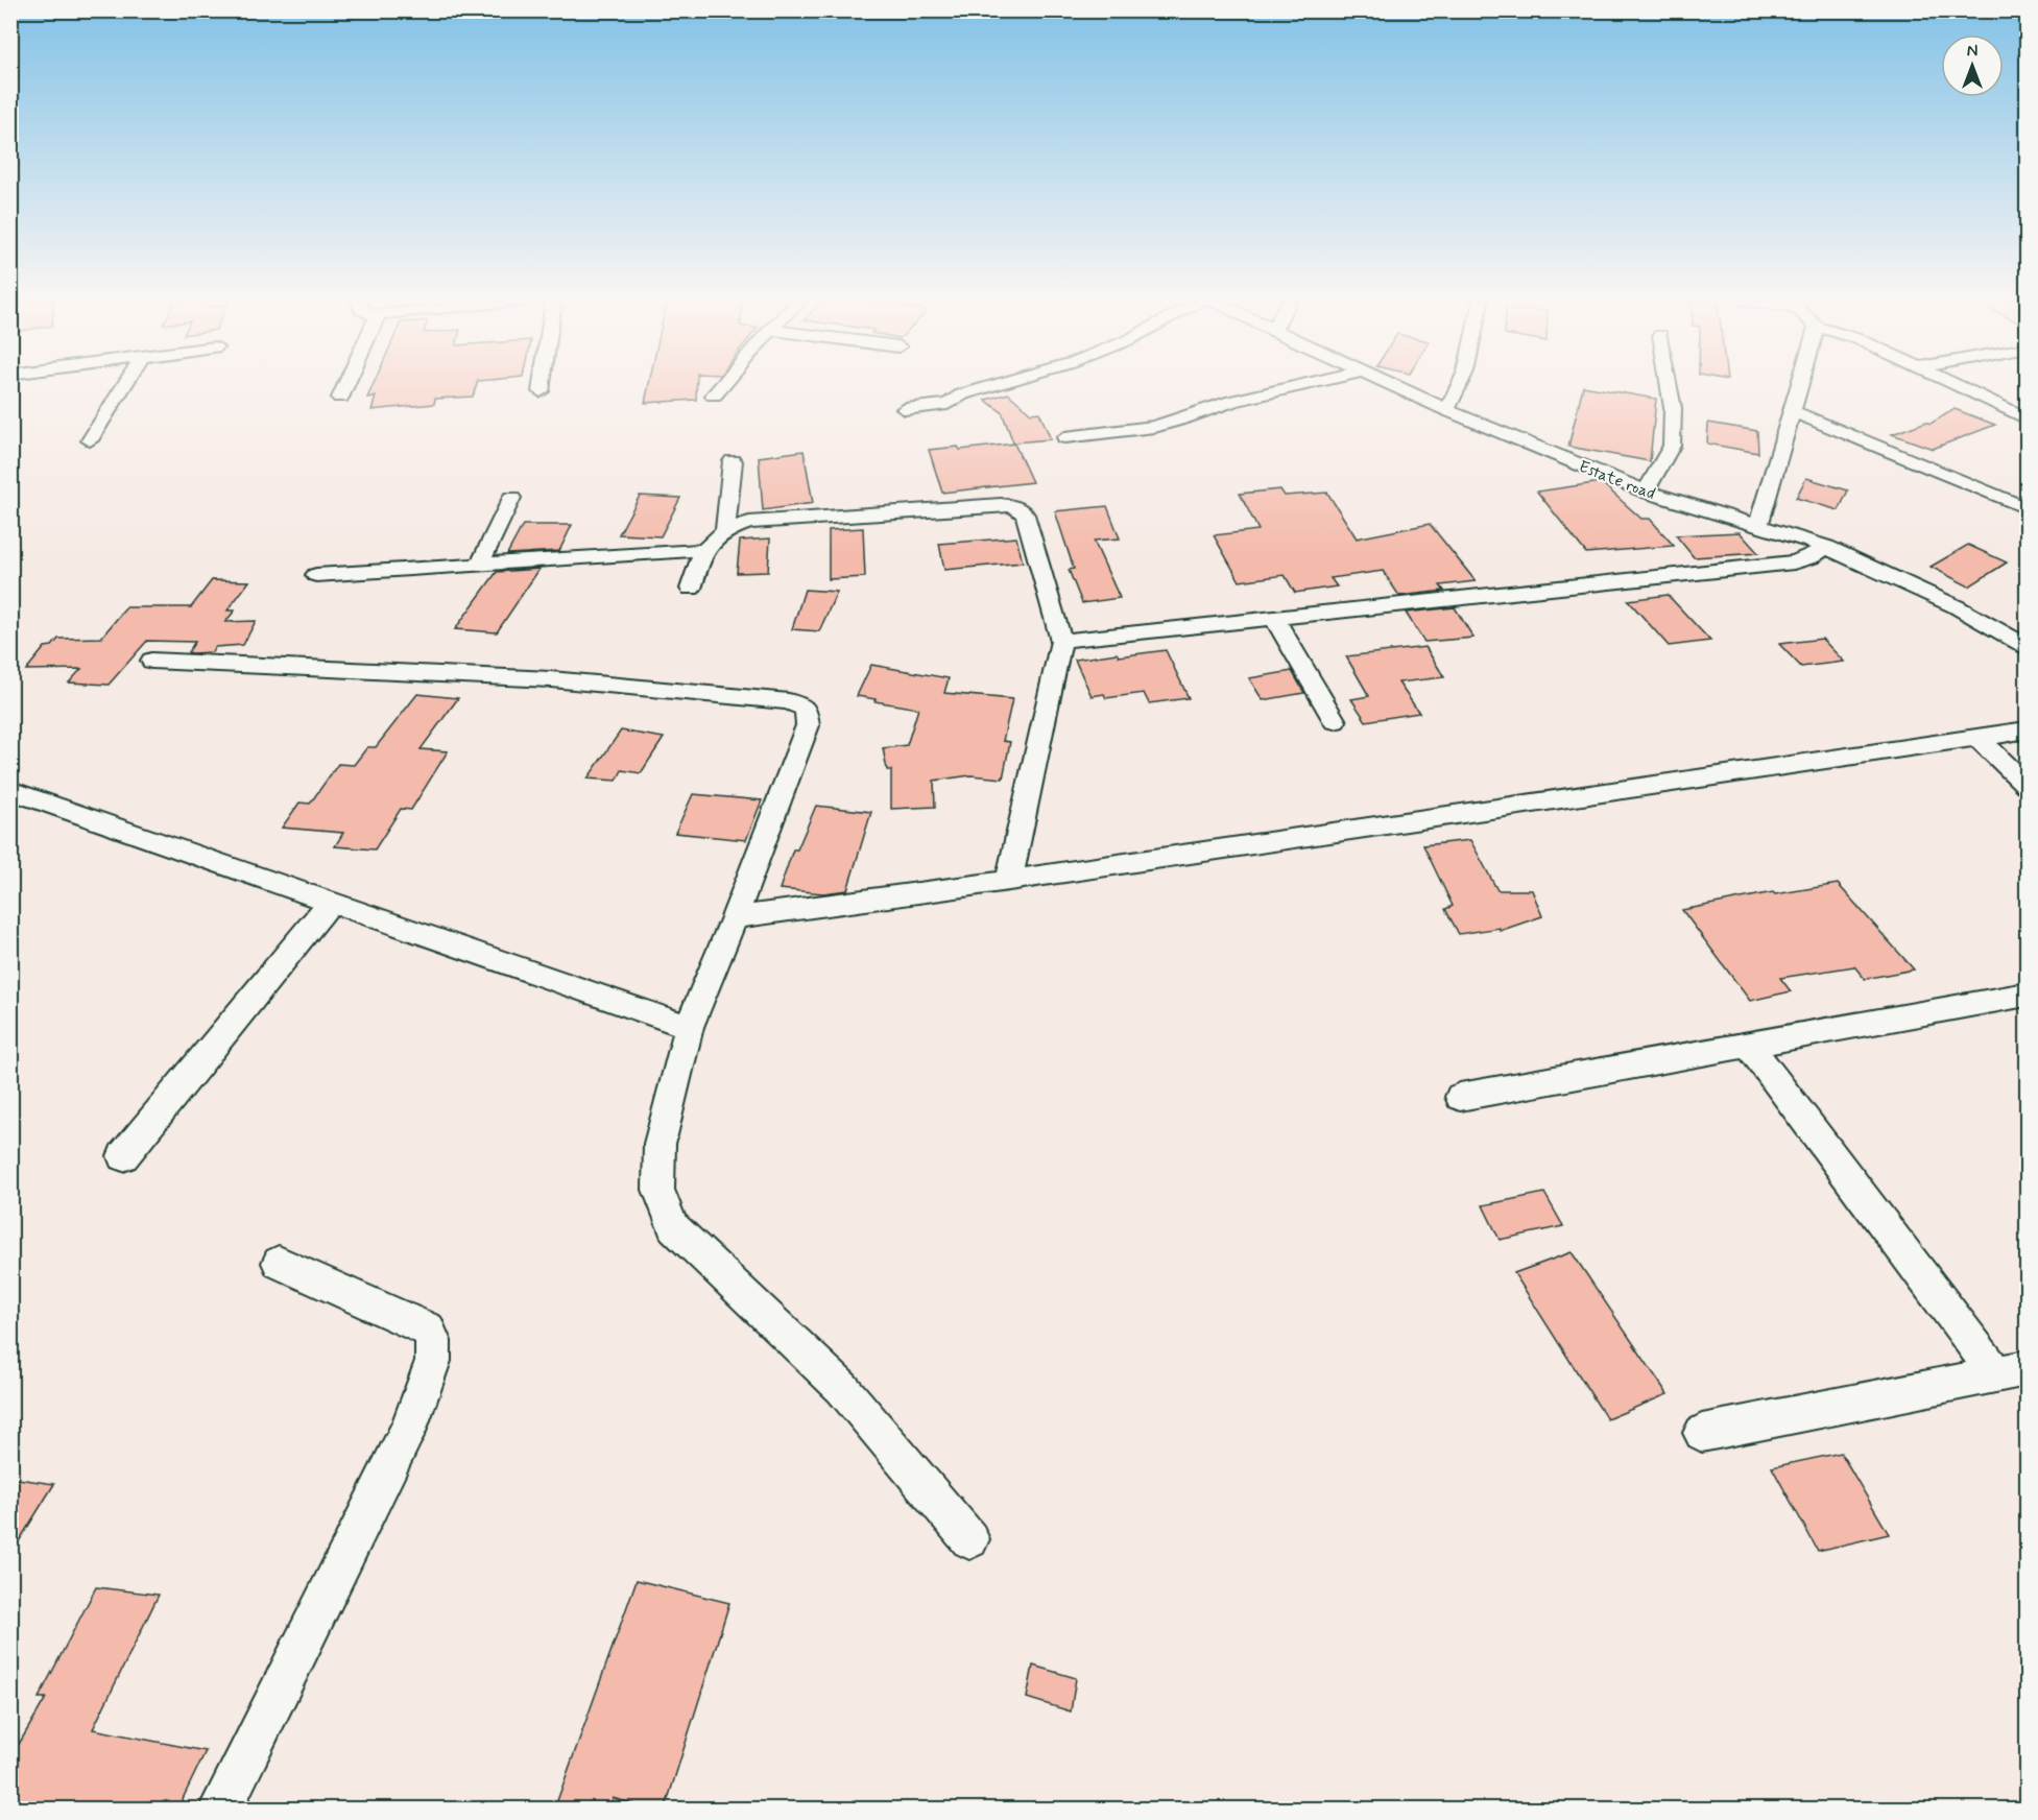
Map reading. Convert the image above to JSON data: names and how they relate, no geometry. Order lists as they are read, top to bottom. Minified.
{"streets":{"street":["Estate road"]},"north":"top"}
